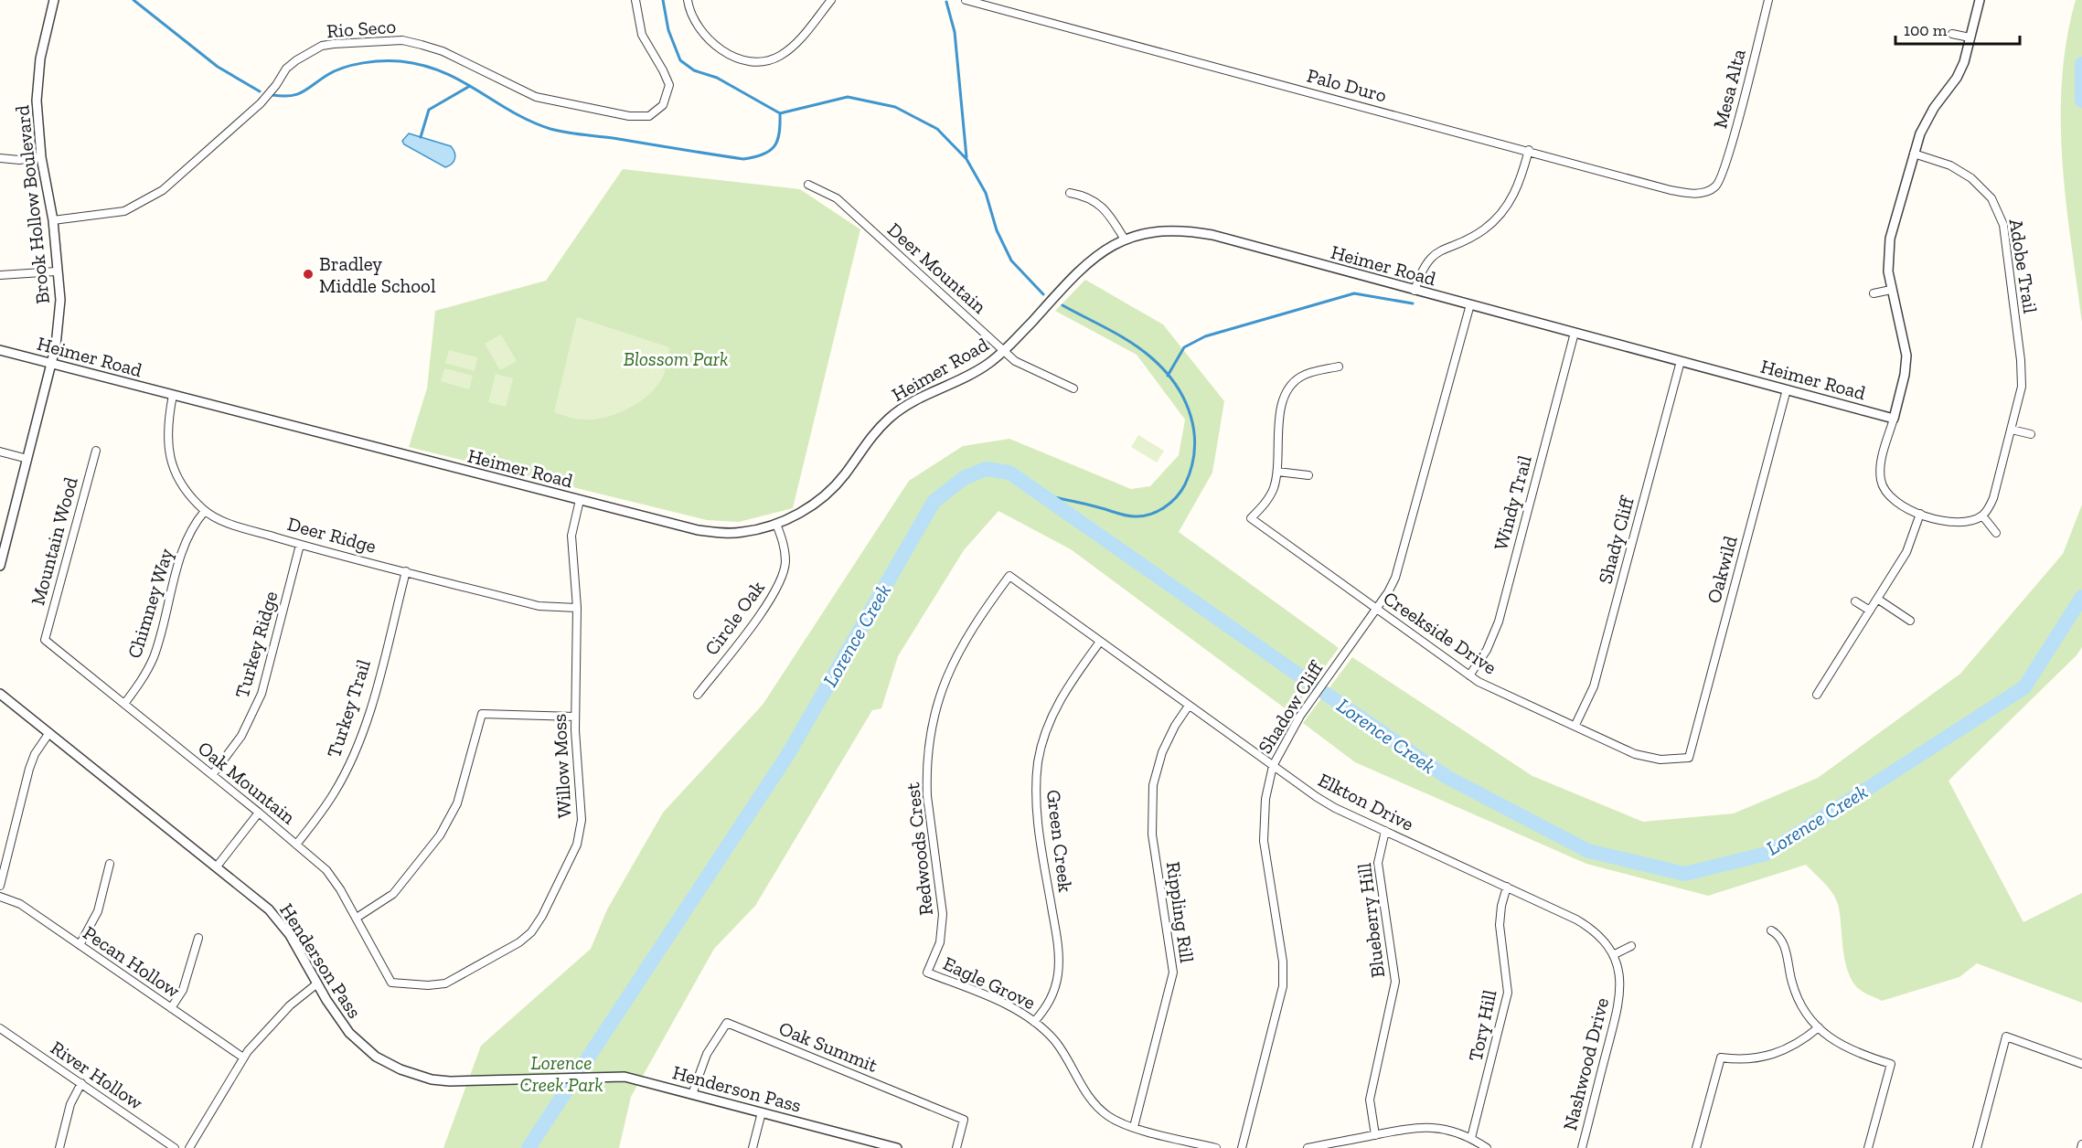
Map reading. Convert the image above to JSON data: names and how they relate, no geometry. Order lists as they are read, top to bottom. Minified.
{"streets":{"street":["Rio Seco","Palo Duro","Mesa Alta","Brook Hollow Boulevard","Heimer Road","Adobe Trail","Deer Mountain","Windy Trail","Deer Ridge","Shady Cliff","Mountain Wood","Oakwild","Chimney Way","Circle Oak","Creekside Drive","Turkey Ridge","Shadow Cliff","Turkey Trail","Willow Moss","Oak Mountain","Elkton Drive","Green Creek","Redwoods Crest","Rippling Rill","Blueberry Hill","Henderson Pass","Pecan Hollow","Eagle Grove","Tory Hill","Oak Summit","Nashwood Drive","River Hollow"]},"crossings":[["Rio Seco","Brook Hollow Boulevard"],["Palo Duro","Mesa Alta"],["Brook Hollow Boulevard","Heimer Road"],["Heimer Road","Deer Mountain"],["Heimer Road","Windy Trail"],["Heimer Road","Deer Ridge"],["Heimer Road","Shady Cliff"],["Heimer Road","Oakwild"],["Heimer Road","Circle Oak"],["Heimer Road","Shadow Cliff"],["Heimer Road","Willow Moss"],["Windy Trail","Creekside Drive"],["Deer Ridge","Chimney Way"],["Deer Ridge","Turkey Ridge"],["Deer Ridge","Turkey Trail"],["Deer Ridge","Willow Moss"],["Shady Cliff","Creekside Drive"],["Mountain Wood","Oak Mountain"],["Oakwild","Creekside Drive"],["Chimney Way","Oak Mountain"],["Creekside Drive","Shadow Cliff"],["Turkey Ridge","Oak Mountain"],["Shadow Cliff","Elkton Drive"],["Turkey Trail","Oak Mountain"],["Willow Moss","Oak Mountain"],["Elkton Drive","Green Creek"],["Elkton Drive","Redwoods Crest"],["Elkton Drive","Rippling Rill"],["Elkton Drive","Blueberry Hill"],["Elkton Drive","Tory Hill"],["Elkton Drive","Nashwood Drive"],["Green Creek","Eagle Grove"],["Redwoods Crest","Eagle Grove"],["Rippling Rill","Eagle Grove"],["Henderson Pass","Oak Summit"]],"water":["Lorence Creek"],"parks":["Blossom Park","Lorence Creek Park"],"places":["Bradley Middle School"],"scale_bar":"100 m"}
